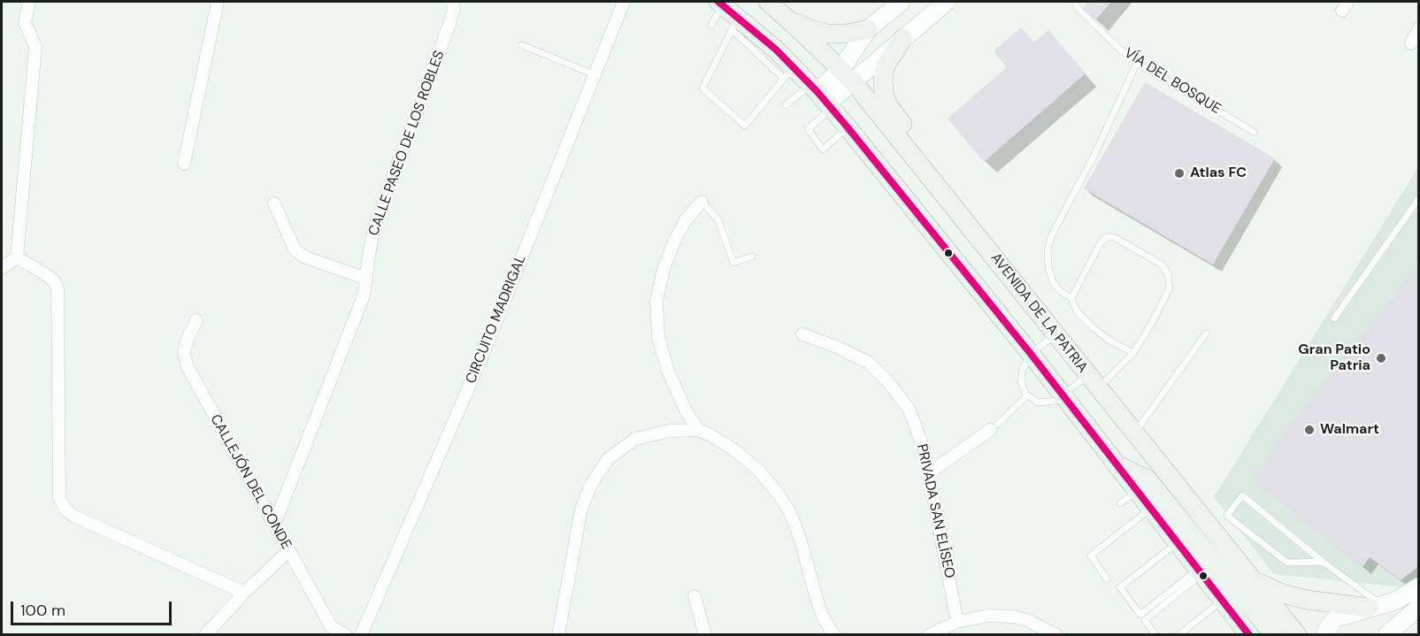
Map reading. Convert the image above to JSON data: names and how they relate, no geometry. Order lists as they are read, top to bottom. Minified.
{"streets":{"main road":["AVENIDA DE LA PATRIA"],"street":["CALLE PASEO DE LOS ROBLES","CIRCUITO MADRIGAL","CALLEJÓN DEL CONDE","PRIVADA SAN ELÍSEO"],"lane":["VÍA DEL BOSQUE"]},"crossings":[["CALLE PASEO DE LOS ROBLES","CALLEJÓN DEL CONDE"]],"places":["Atlas FC","Gran Patio Patria","Walmart"],"scale_bar":"100 m"}
